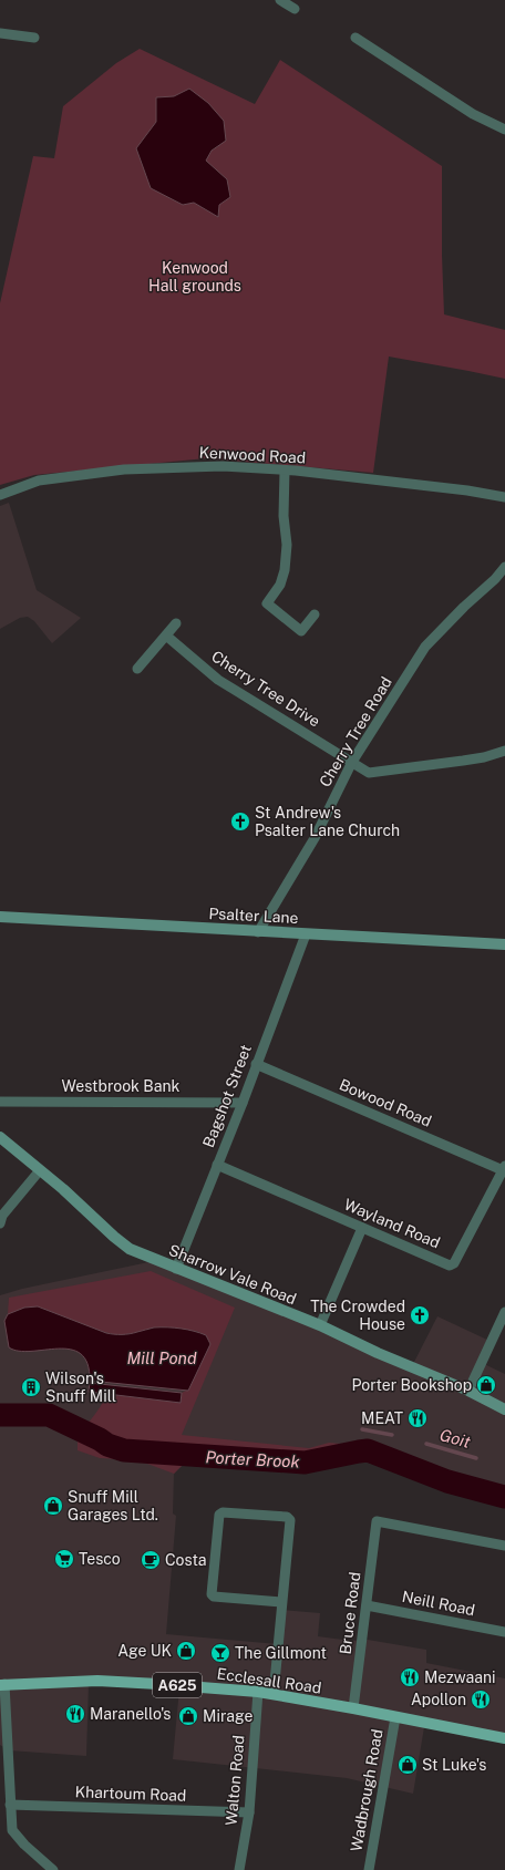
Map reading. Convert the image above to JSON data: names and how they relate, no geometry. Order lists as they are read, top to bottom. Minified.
{"streets":{"main road":["Ecclesall Road","A625"],"street":["Kenwood Road","Cherry Tree Drive","Cherry Tree Road","Psalter Lane","Westbrook Bank","Bagshot Street","Bowood Road","Wayland Road","Sharrow Vale Road","Neill Road","Bruce Road","Walton Road","Wadbrough Road","Khartoum Road"]},"crossings":[["Cherry Tree Drive","Cherry Tree Road"],["Cherry Tree Road","Psalter Lane"],["Psalter Lane","Bagshot Street"],["Westbrook Bank","Bagshot Street"],["Bagshot Street","Bowood Road"],["Bagshot Street","Wayland Road"],["Bagshot Street","Sharrow Vale Road"],["Bowood Road","Wayland Road"],["Neill Road","Bruce Road"],["Bruce Road","Ecclesall Road"],["Ecclesall Road","Walton Road"],["Ecclesall Road","Wadbrough Road"],["Walton Road","Khartoum Road"]],"water":["Mill Pond","Goit","Porter Brook"],"parks":["Kenwood Hall grounds"],"places":{"church":["St Andrew's Psalter Lane Church","The Crowded House"],"shop":["Porter Bookshop","Snuff Mill Garages Ltd.","Age UK","Mirage","St Luke's"],"building":["Wilson's Snuff Mill"],"restaurant":["MEAT","Mezwaani","Apollon","Maranello's"],"supermarket":["Tesco"],"cafe":["Costa"],"bar":["The Gillmont"]}}
